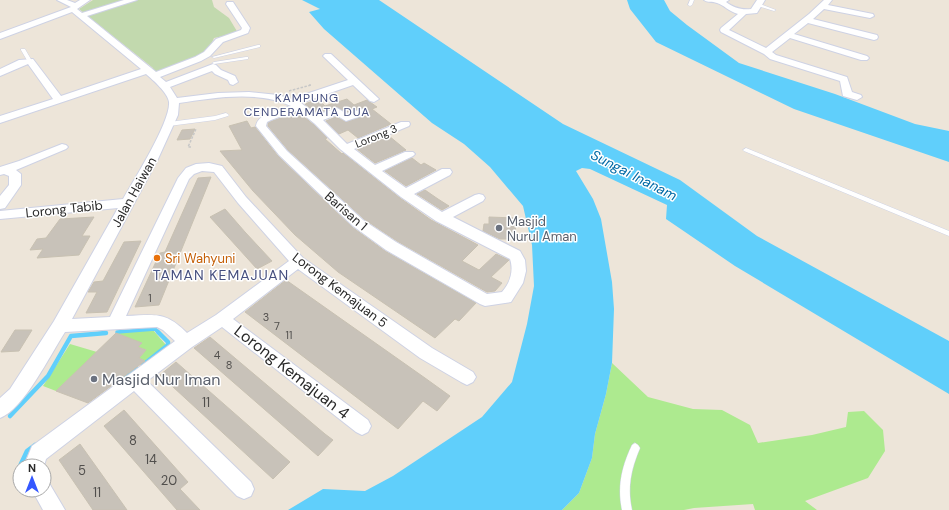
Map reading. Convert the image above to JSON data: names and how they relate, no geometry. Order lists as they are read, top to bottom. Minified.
{"streets":{"street":["Lorong 3","Jalan Haiwan","Lorong Tabib","Barisan 1","Lorong Kemajuan 5","Lorong Kemajuan 4"]},"crossings":[["Jalan Haiwan","Lorong Tabib"]],"districts":["KAMPUNG CENDERAMATA DUA","TAMAN KEMAJUAN"],"water":["Sungai Inanam"],"places":["Masjid Nurul Aman","Sri Wahyuni","Masjid Nur Iman"],"house_numbers":["1","3","7","11","4","8","11","8","14","5","20","11"],"north":"top"}
